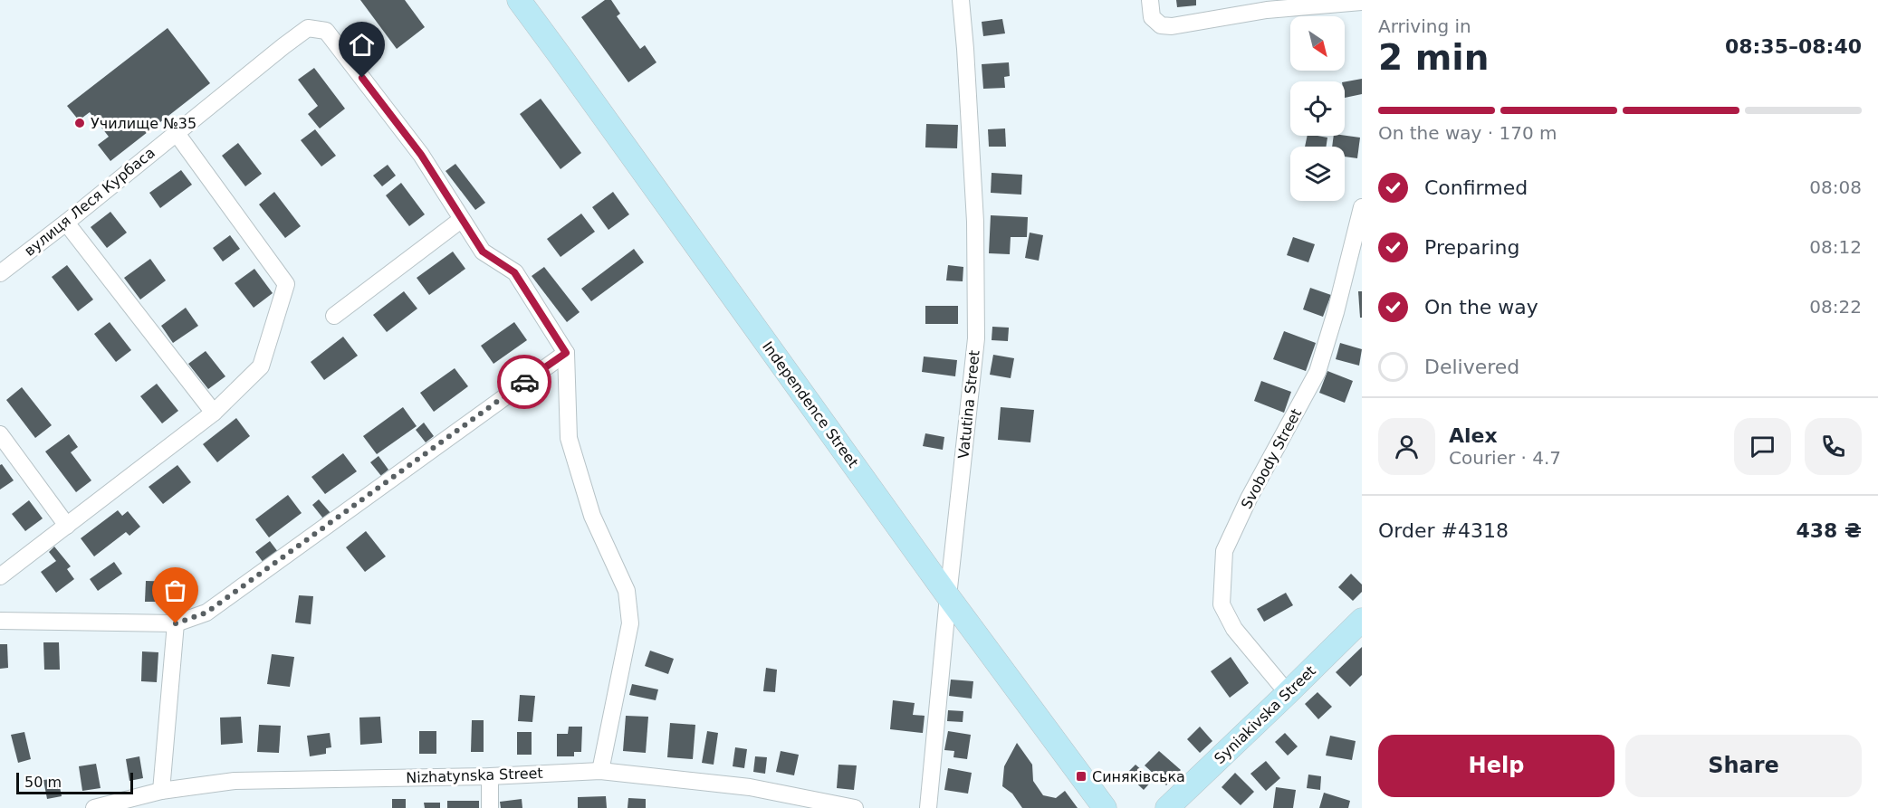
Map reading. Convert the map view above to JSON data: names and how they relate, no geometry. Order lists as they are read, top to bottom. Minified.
{"streets":{"street":["вулиця Леся Курбаса","Independence Street","Vatutina Street","Svobody Street","Syniakivska Street","Nizhatynska Street"]},"crossings":[["Independence Street","Vatutina Street"],["Svobody Street","Syniakivska Street"]],"places":{"other":["Училище №35"],"transit":["Синяківська"]},"scale_bar":"50 m","north":"bottom right","page":{"heading":["2 min","Arriving in","08:35–08:40"],"panel":["Alex","Courier · 4.7","Order #4318","438 ₴"],"bar":"On the way · 170 m","list":[["Confirmed","08:08"],["Preparing","08:12"],["On the way","08:22"],"Delivered"],"buttons":["Help","Share"],"scale":"50 m"}}
